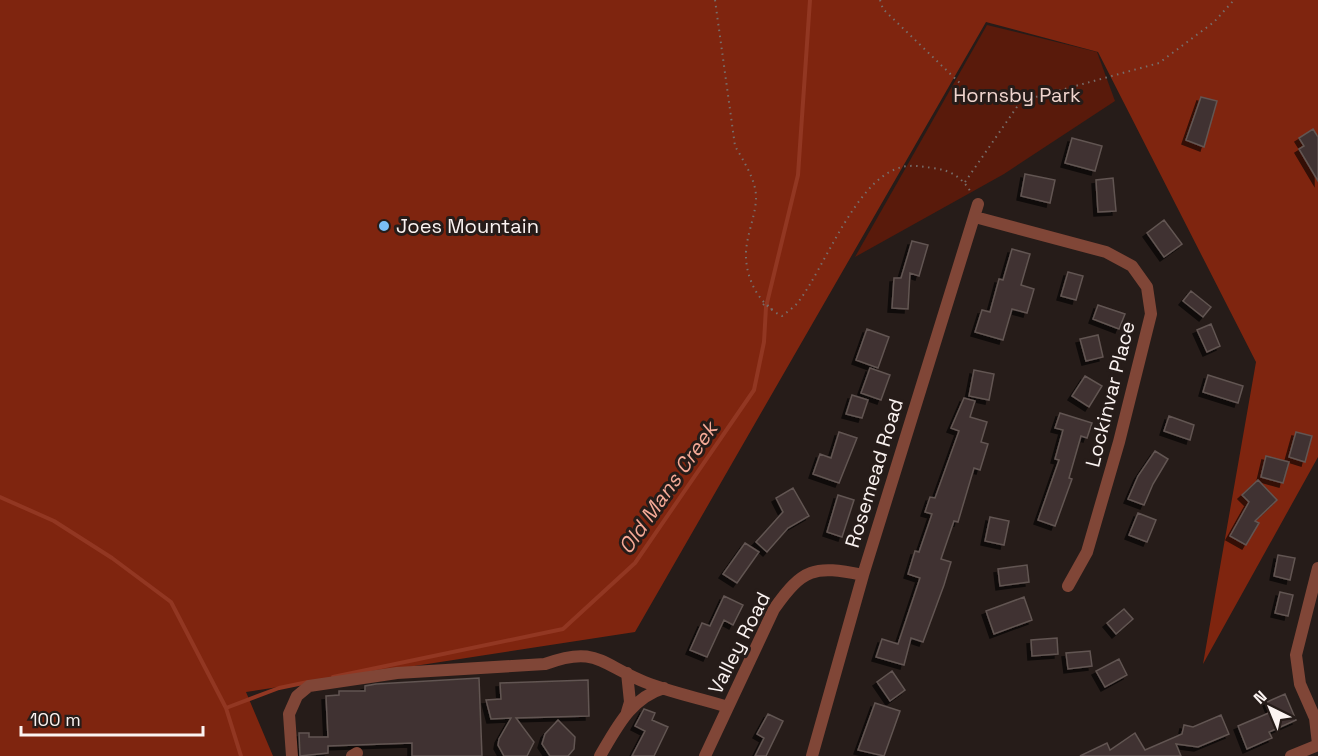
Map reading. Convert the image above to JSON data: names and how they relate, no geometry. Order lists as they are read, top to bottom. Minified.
{"streets":{"street":["Lockinvar Place","Rosemead Road","Valley Road"]},"crossings":[["Lockinvar Place","Rosemead Road"],["Rosemead Road","Valley Road"]],"water":["Old Mans Creek"],"parks":["Hornsby Park"],"places":["Joes Mountain"],"scale_bar":"100 m","north":"top left"}
